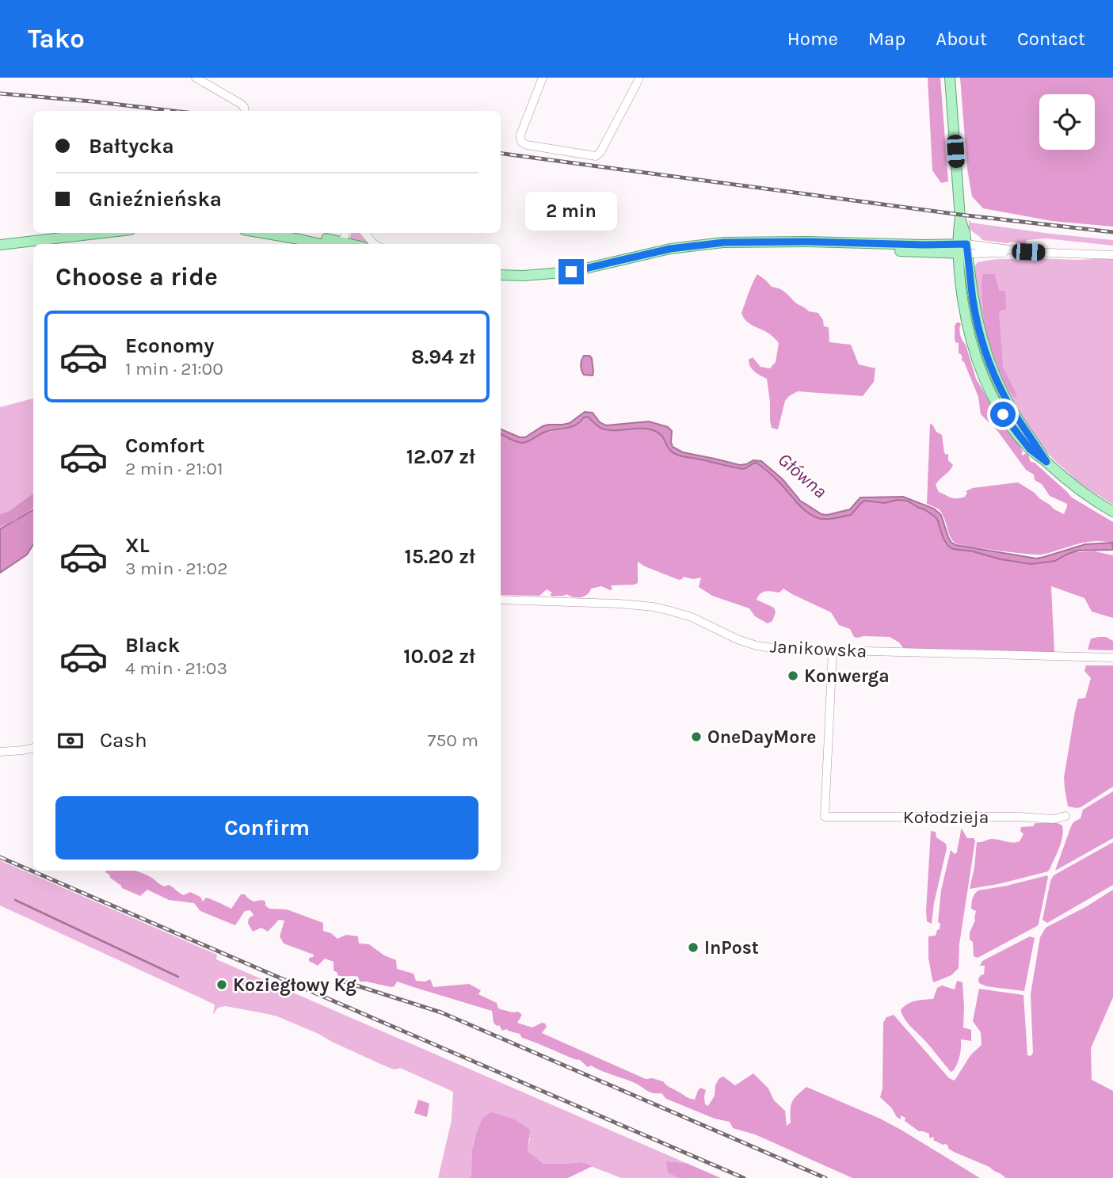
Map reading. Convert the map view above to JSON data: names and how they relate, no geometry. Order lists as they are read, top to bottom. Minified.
{"streets":{"street":["Janikowska","Kołodzieja"]},"crossings":[["Janikowska","Kołodzieja"]],"water":["Główna"],"places":["Konwerga","OneDayMore","InPost","Koziegłowy Kg"],"page":{"header":"Tako","nav":["Home","Map","About","Contact"],"banner":["Bałtycka","Gnieźnieńska"],"bubble":"2 min","heading":"Choose a ride","list":[{"name":"Economy","note":"1 min · 21:00","value":"8.94 zł"},{"name":"Comfort","note":"2 min · 21:01","value":"12.07 zł"},{"name":"XL","note":"3 min · 21:02","value":"15.20 zł"},{"name":"Black","note":"4 min · 21:03","value":"10.02 zł"}],"pay":["Cash","750 m"],"buttons":"Confirm"}}
